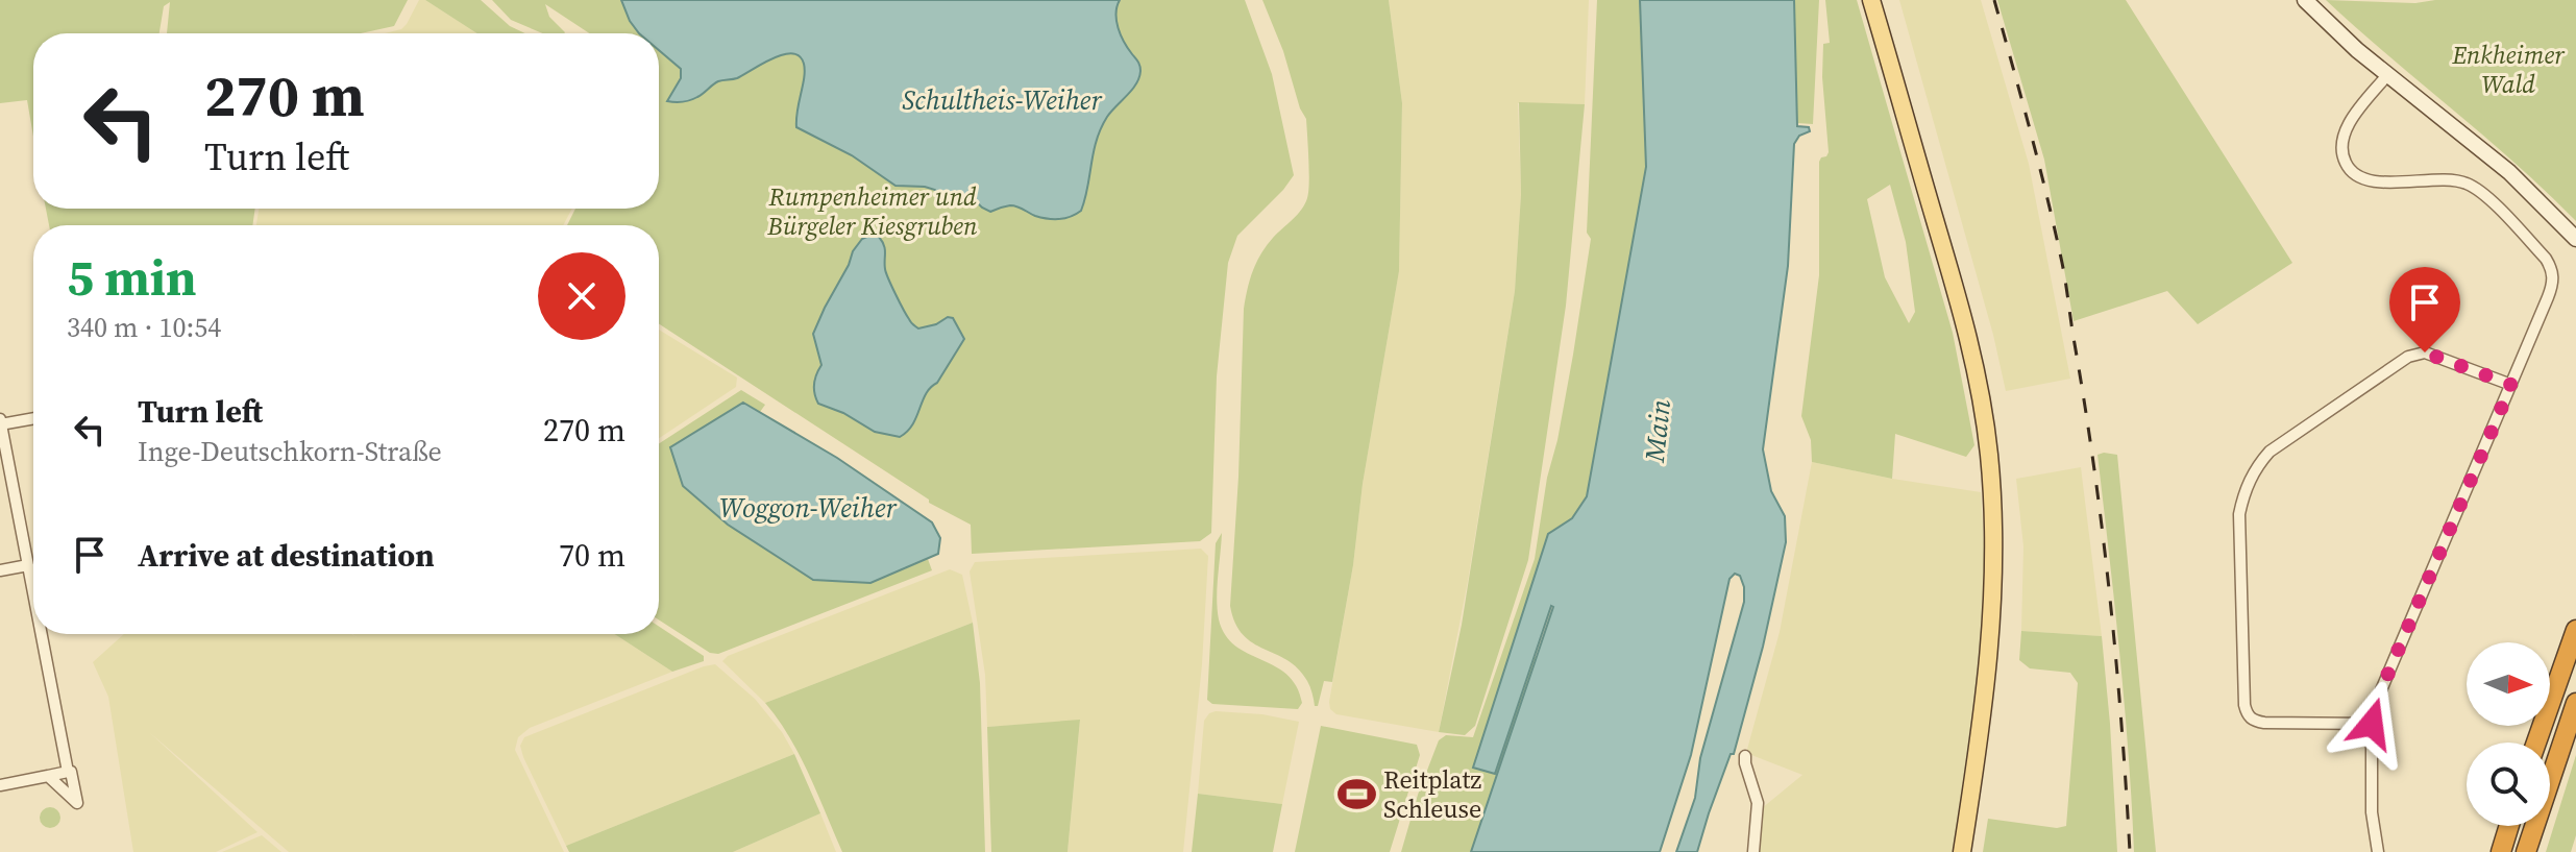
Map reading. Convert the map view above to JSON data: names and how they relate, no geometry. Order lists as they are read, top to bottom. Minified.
{"water":["Schultheis-Weiher","Main","Woggon-Weiher"],"parks":["Enkheimer Wald","Rumpenheimer und Bürgeler Kiesgruben"],"places":{"sports":["Reitplatz Schleuse"]},"north":"right","page":{"turn":["270 m","Turn left"],"heading":["5 min","340 m · 10:54"],"list":[{"name":"Turn left","note":"Inge-Deutschkorn-Straße","value":"270 m"},{"name":"Arrive at destination","value":"70 m"}]}}
